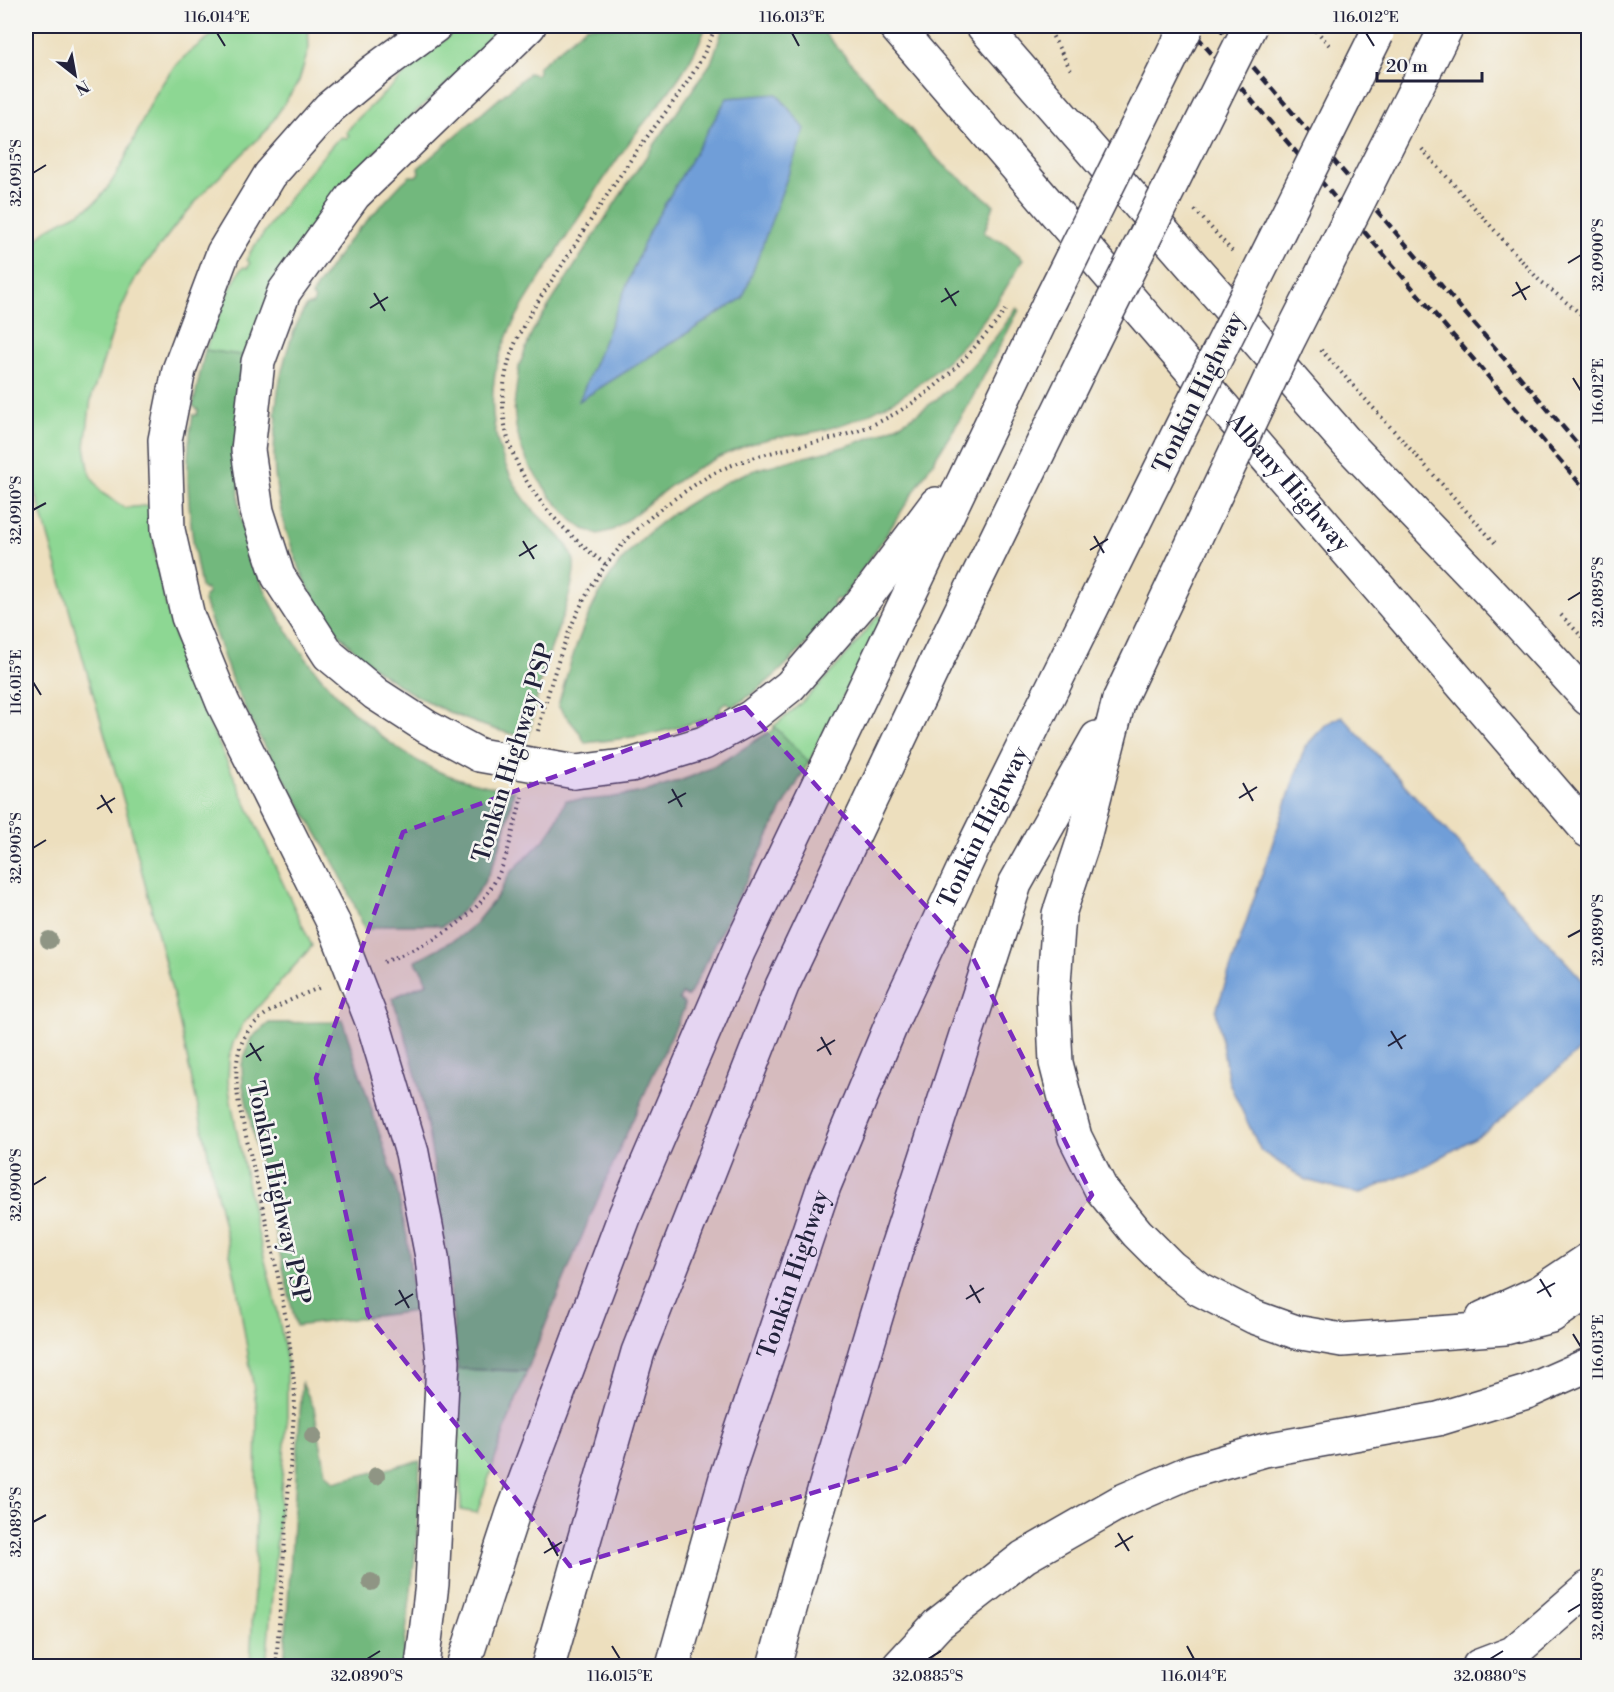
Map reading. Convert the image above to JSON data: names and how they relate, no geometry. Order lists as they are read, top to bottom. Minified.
{"streets":{"main road":["Tonkin Highway","Albany Highway"],"path":["Tonkin Highway PSP"]},"scale_bar":"20 m","north":"bottom right","coordinates":["116.014°E","116.013°E","116.012°E","32.0915°S","32.0900°S","32.0910°S","32.0895°S","116.015°E","32.0905°S","32.0890°S","32.0880°S","32.0885°S"]}
